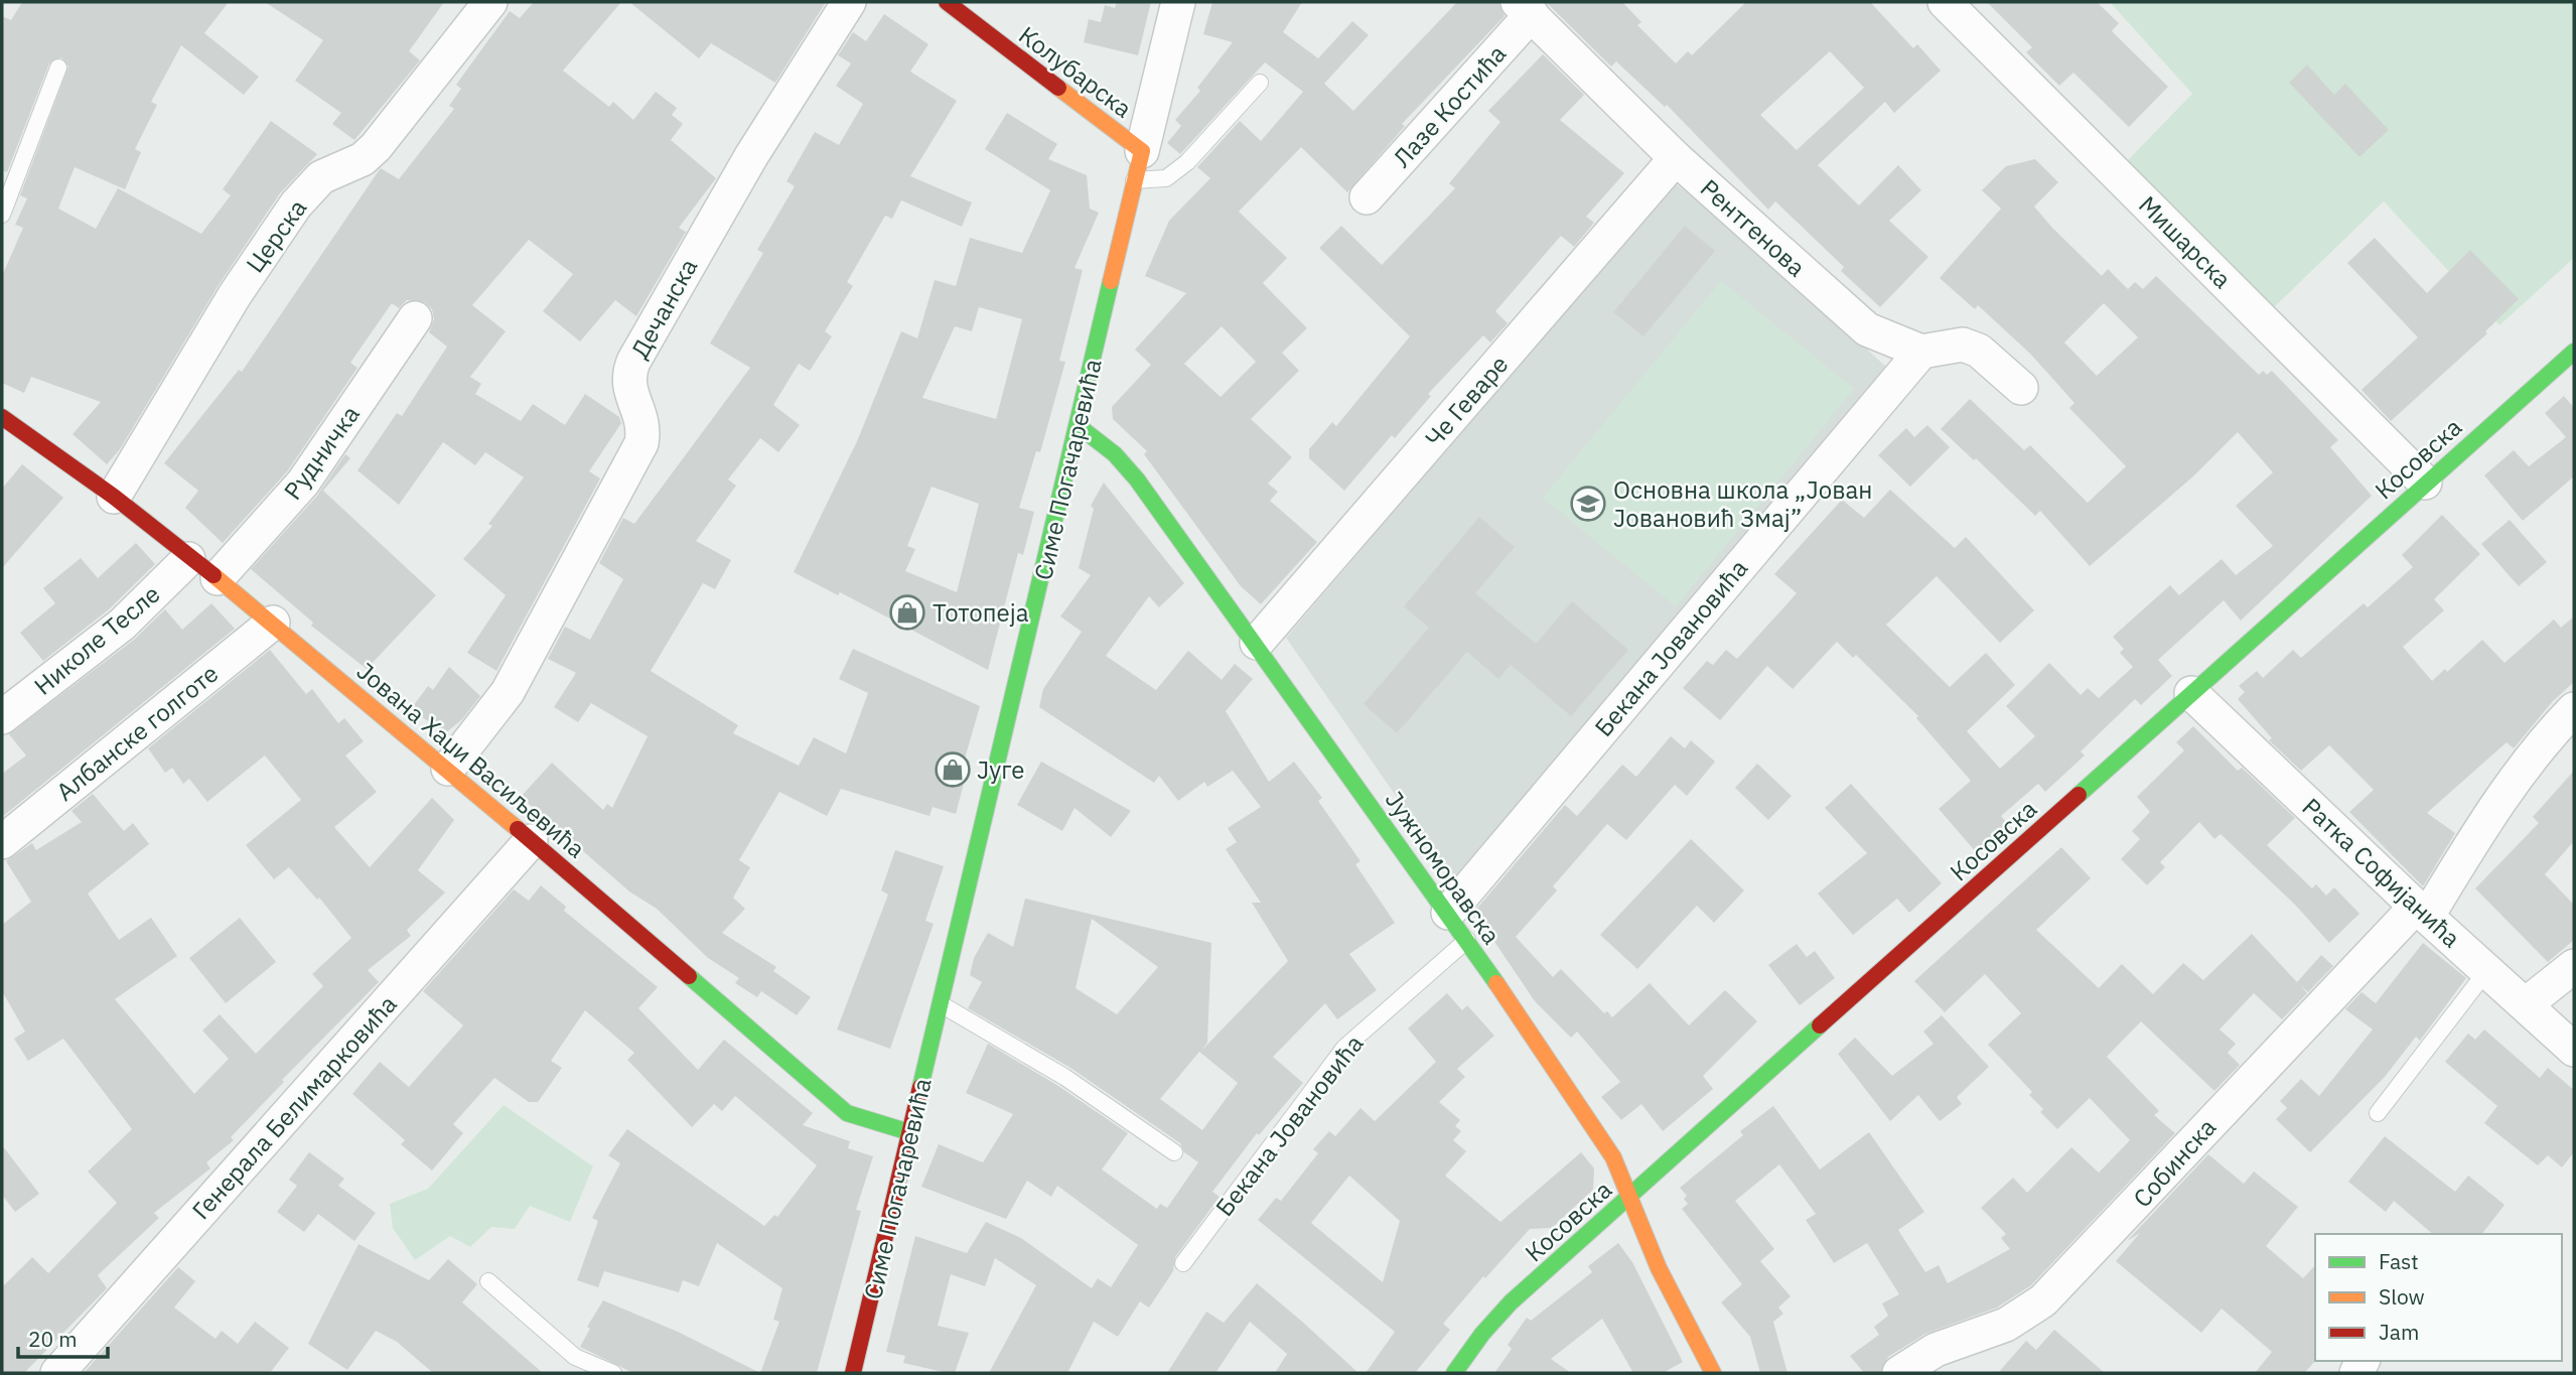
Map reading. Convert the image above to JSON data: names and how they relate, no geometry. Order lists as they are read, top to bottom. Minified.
{"streets":{"street":["Колубарска","Лазе Костића","Рентгенова","Церска","Мишарска","Дечанска","Че Геваре","Рудничка","Косовска","Симе Погачаревића","Николе Тесле","Бекана Јовановића","Албанске голготе","Јована Хаџи Васиљевића","Јужноморавска","Ратка Софијанића","Генерала Белимарковића","Собинска"]},"crossings":[["Колубарска","Симе Погачаревића"],["Лазе Костића","Рентгенова"],["Рентгенова","Че Геваре"],["Рентгенова","Бекана Јовановића"],["Церска","Јована Хаџи Васиљевића"],["Мишарска","Косовска"],["Дечанска","Јована Хаџи Васиљевића"],["Че Геваре","Јужноморавска"],["Рудничка","Јована Хаџи Васиљевића"],["Косовска","Јужноморавска"],["Косовска","Ратка Софијанића"],["Симе Погачаревића","Јована Хаџи Васиљевића"],["Симе Погачаревића","Јужноморавска"],["Николе Тесле","Јована Хаџи Васиљевића"],["Бекана Јовановића","Јужноморавска"],["Албанске голготе","Јована Хаџи Васиљевића"],["Јована Хаџи Васиљевића","Генерала Белимарковића"],["Ратка Софијанића","Собинска"]],"places":{"school or university":["Основна школа „Јован Јовановић Змај”"],"shop":["Тотопеја","Југе"]},"legend":["Fast","Slow","Jam"],"scale_bar":"20 m"}
